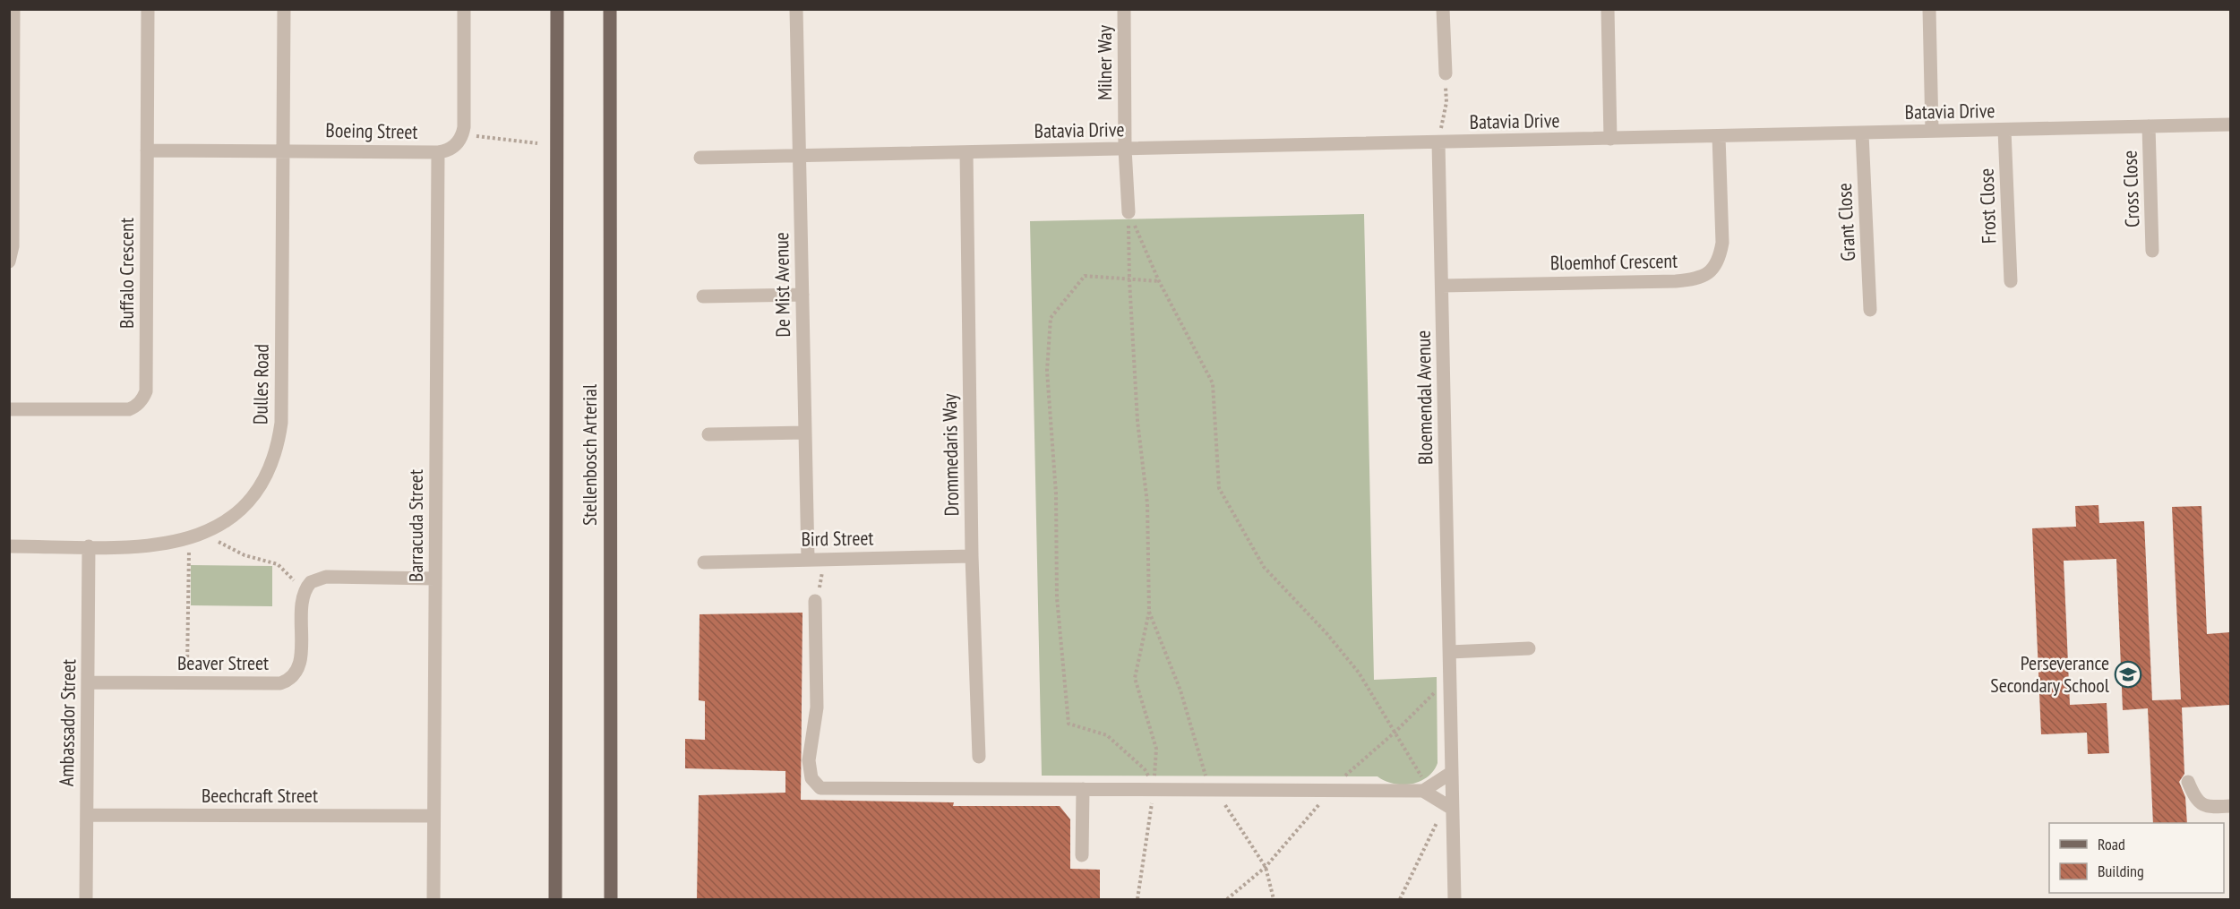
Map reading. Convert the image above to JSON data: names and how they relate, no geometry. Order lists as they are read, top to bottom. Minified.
{"streets":{"main road":["Stellenbosch Arterial"],"street":["Milner Way","Batavia Drive","Boeing Street","Cross Close","Frost Close","Grant Close","Bloemhof Crescent","Buffalo Crescent","De Mist Avenue","Dulles Road","Bloemendal Avenue","Drommedaris Way","Barracuda Street","Bird Street","Beaver Street","Ambassador Street","Beechcraft Street"]},"crossings":[["Milner Way","Batavia Drive"],["Batavia Drive","Cross Close"],["Batavia Drive","Frost Close"],["Batavia Drive","Grant Close"],["Batavia Drive","Bloemhof Crescent"],["Batavia Drive","De Mist Avenue"],["Batavia Drive","Bloemendal Avenue"],["Batavia Drive","Drommedaris Way"],["Boeing Street","Buffalo Crescent"],["Boeing Street","Dulles Road"],["Boeing Street","Barracuda Street"],["Bloemhof Crescent","Bloemendal Avenue"],["De Mist Avenue","Bird Street"],["Dulles Road","Ambassador Street"],["Drommedaris Way","Bird Street"],["Barracuda Street","Beechcraft Street"],["Beaver Street","Ambassador Street"],["Ambassador Street","Beechcraft Street"]],"places":{"school or university":["Perseverance Secondary School"]},"legend":["Road","Building"]}
